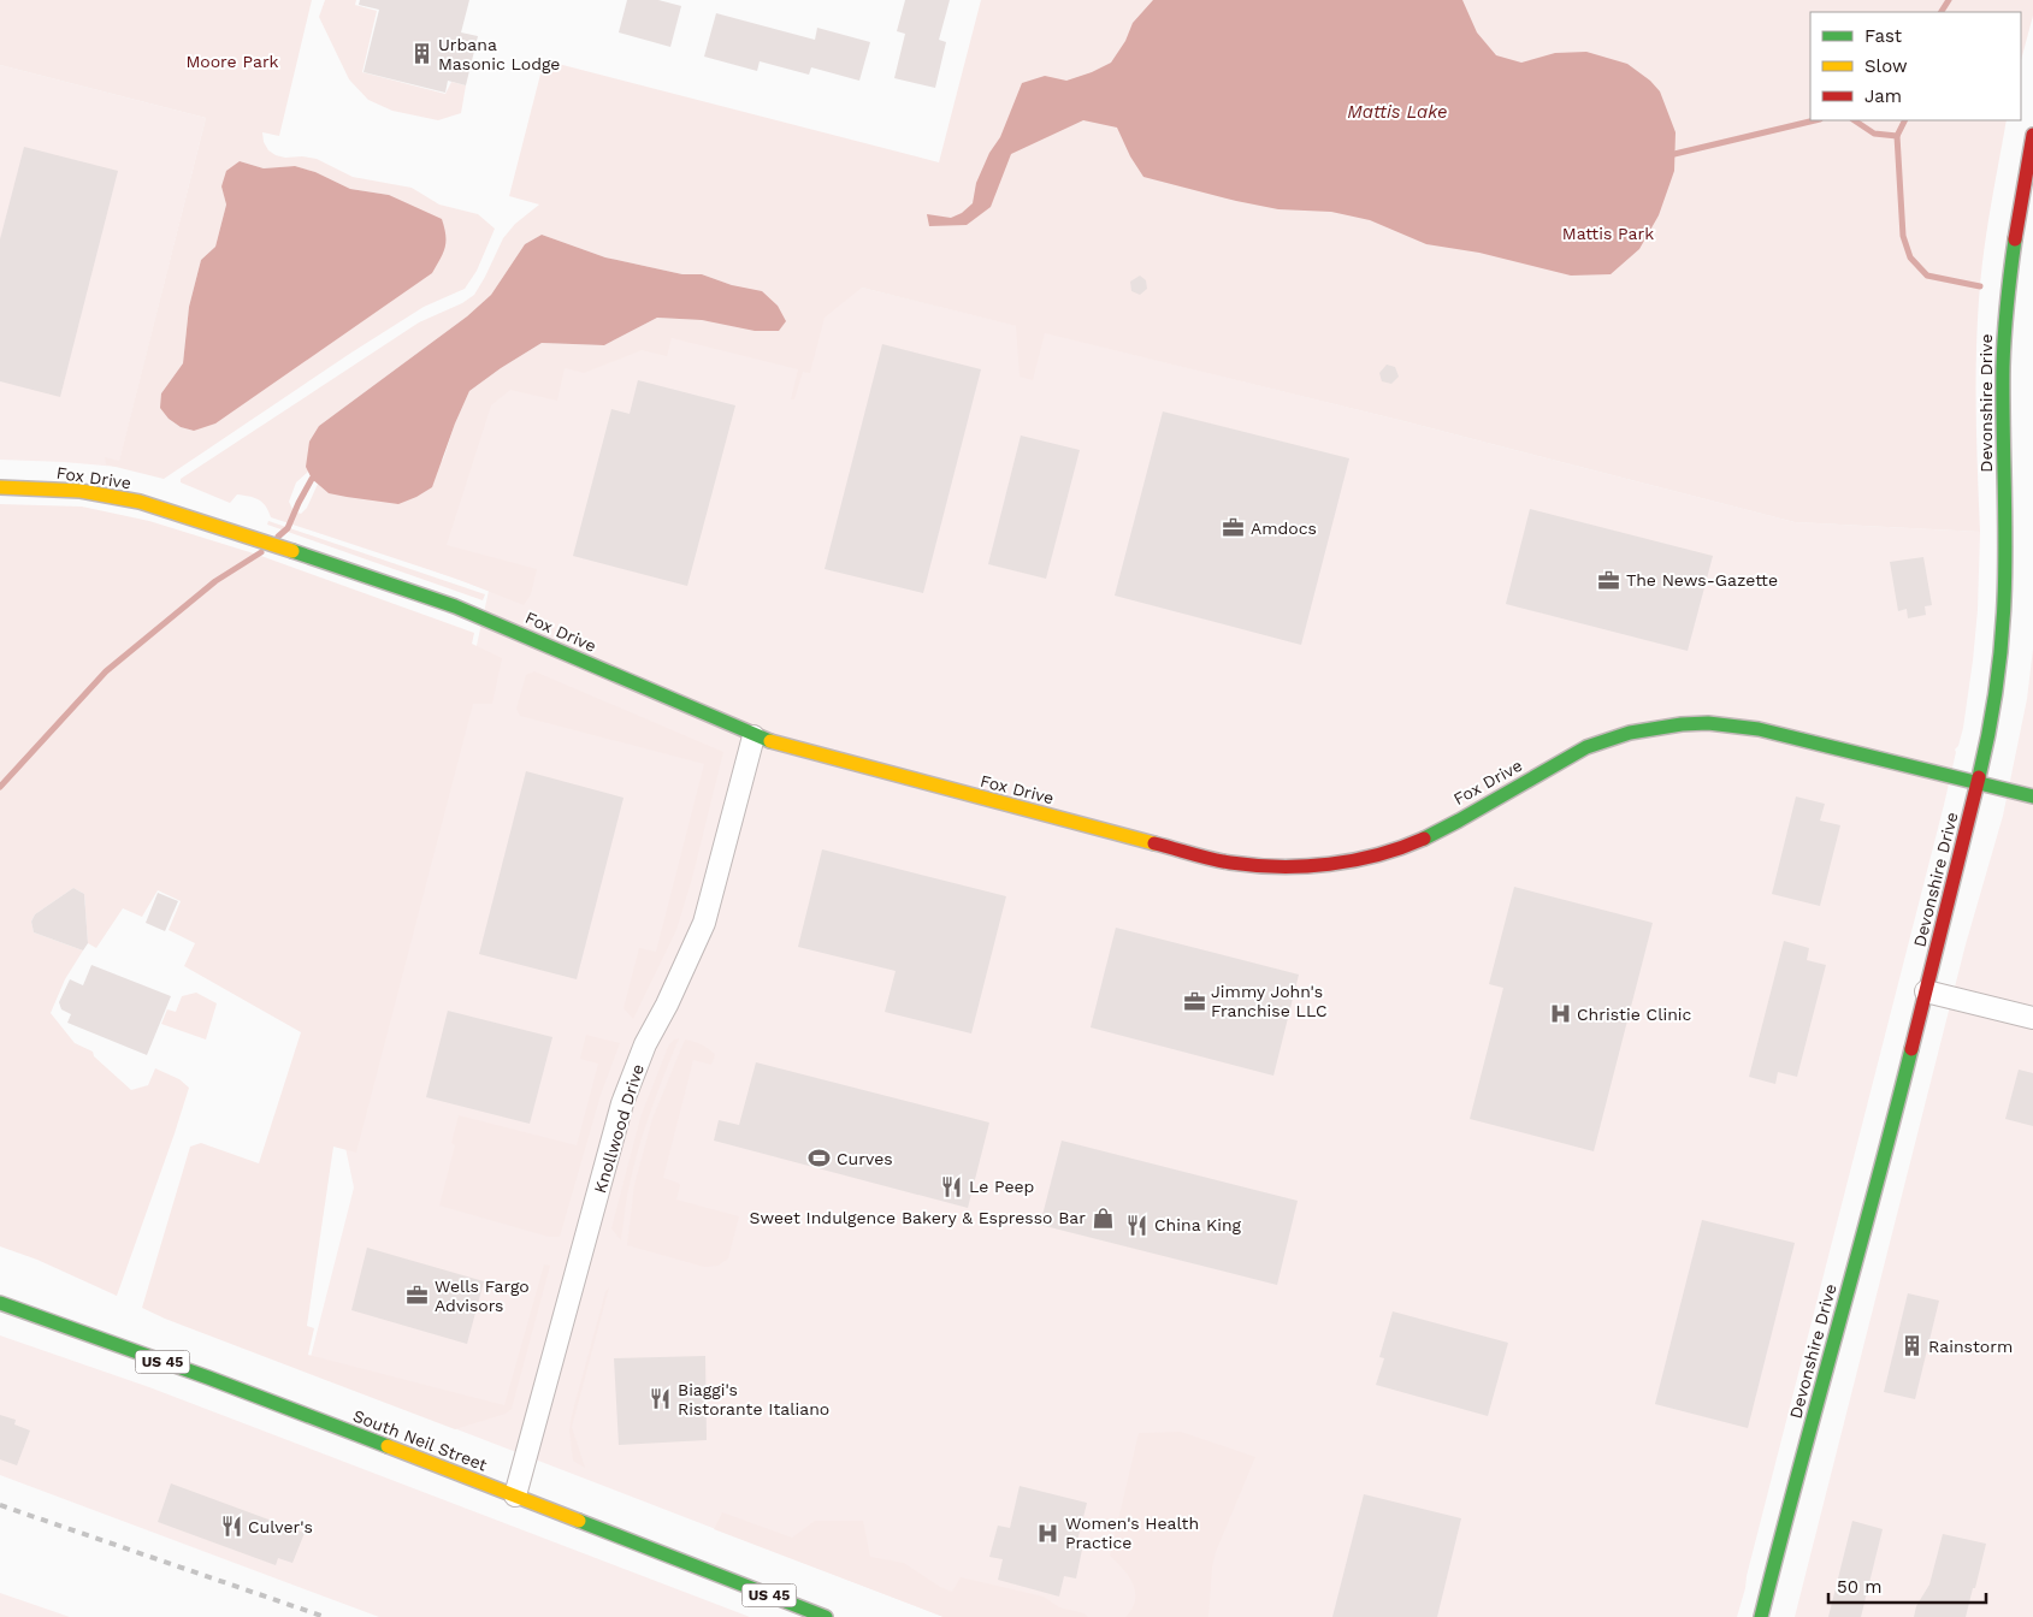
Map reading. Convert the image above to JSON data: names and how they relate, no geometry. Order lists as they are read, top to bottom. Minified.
{"streets":{"street":["Devonshire Drive","Fox Drive","Knollwood Drive","US 45","South Neil Street"]},"crossings":[["Devonshire Drive","Fox Drive"],["Fox Drive","Knollwood Drive"],["Knollwood Drive","South Neil Street"]],"water":["Mattis Lake"],"parks":["Moore Park","Mattis Park"],"places":{"building":["Urbana Masonic Lodge","Rainstorm"],"office":["Amdocs","The News-Gazette","Jimmy John's Franchise LLC","Wells Fargo Advisors"],"hospital":["Christie Clinic","Women's Health Practice"],"sports":["Curves"],"restaurant":["Le Peep","China King","Biaggi's Ristorante Italiano","Culver's"],"shop":["Sweet Indulgence Bakery & Espresso Bar"]},"legend":["Fast","Slow","Jam"],"scale_bar":"50 m"}
